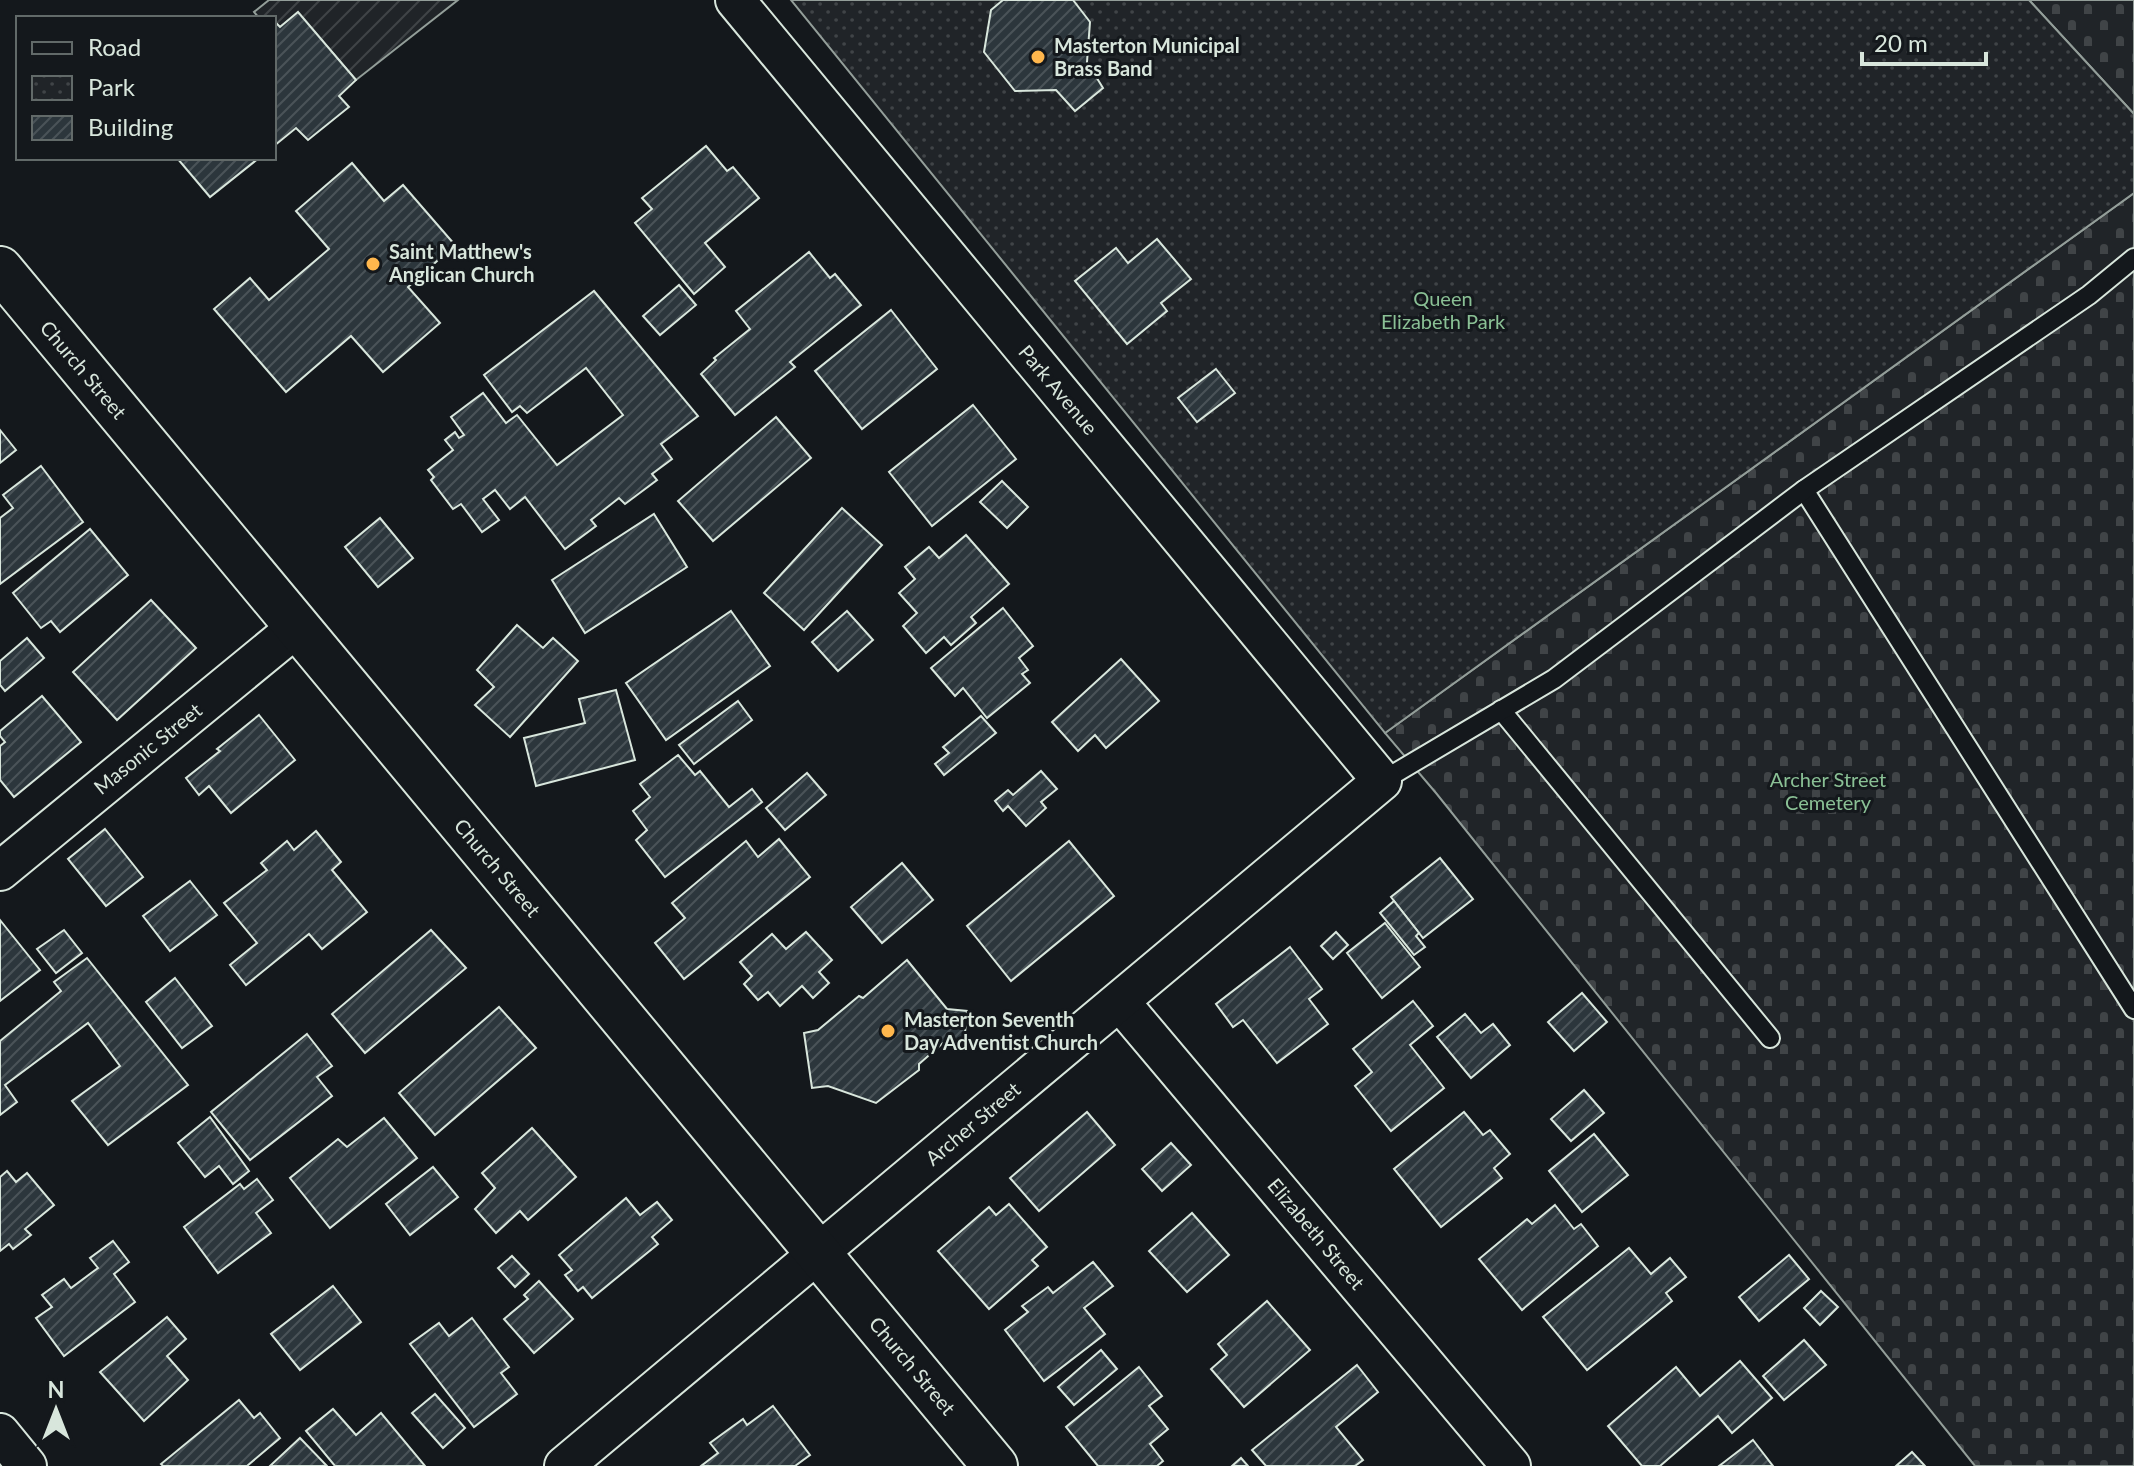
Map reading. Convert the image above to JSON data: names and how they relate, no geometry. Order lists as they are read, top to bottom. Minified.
{"streets":{"street":["Church Street","Park Avenue","Masonic Street","Archer Street","Elizabeth Street"]},"crossings":[["Church Street","Masonic Street"],["Church Street","Archer Street"],["Park Avenue","Archer Street"],["Archer Street","Elizabeth Street"]],"parks":["Queen Elizabeth Park","Archer Street Cemetery"],"places":["Masterton Municipal Brass Band","Saint Matthew's Anglican Church","Masterton Seventh Day Adventist Church"],"legend":["Road","Park","Building"],"scale_bar":"20 m","north":"top"}
